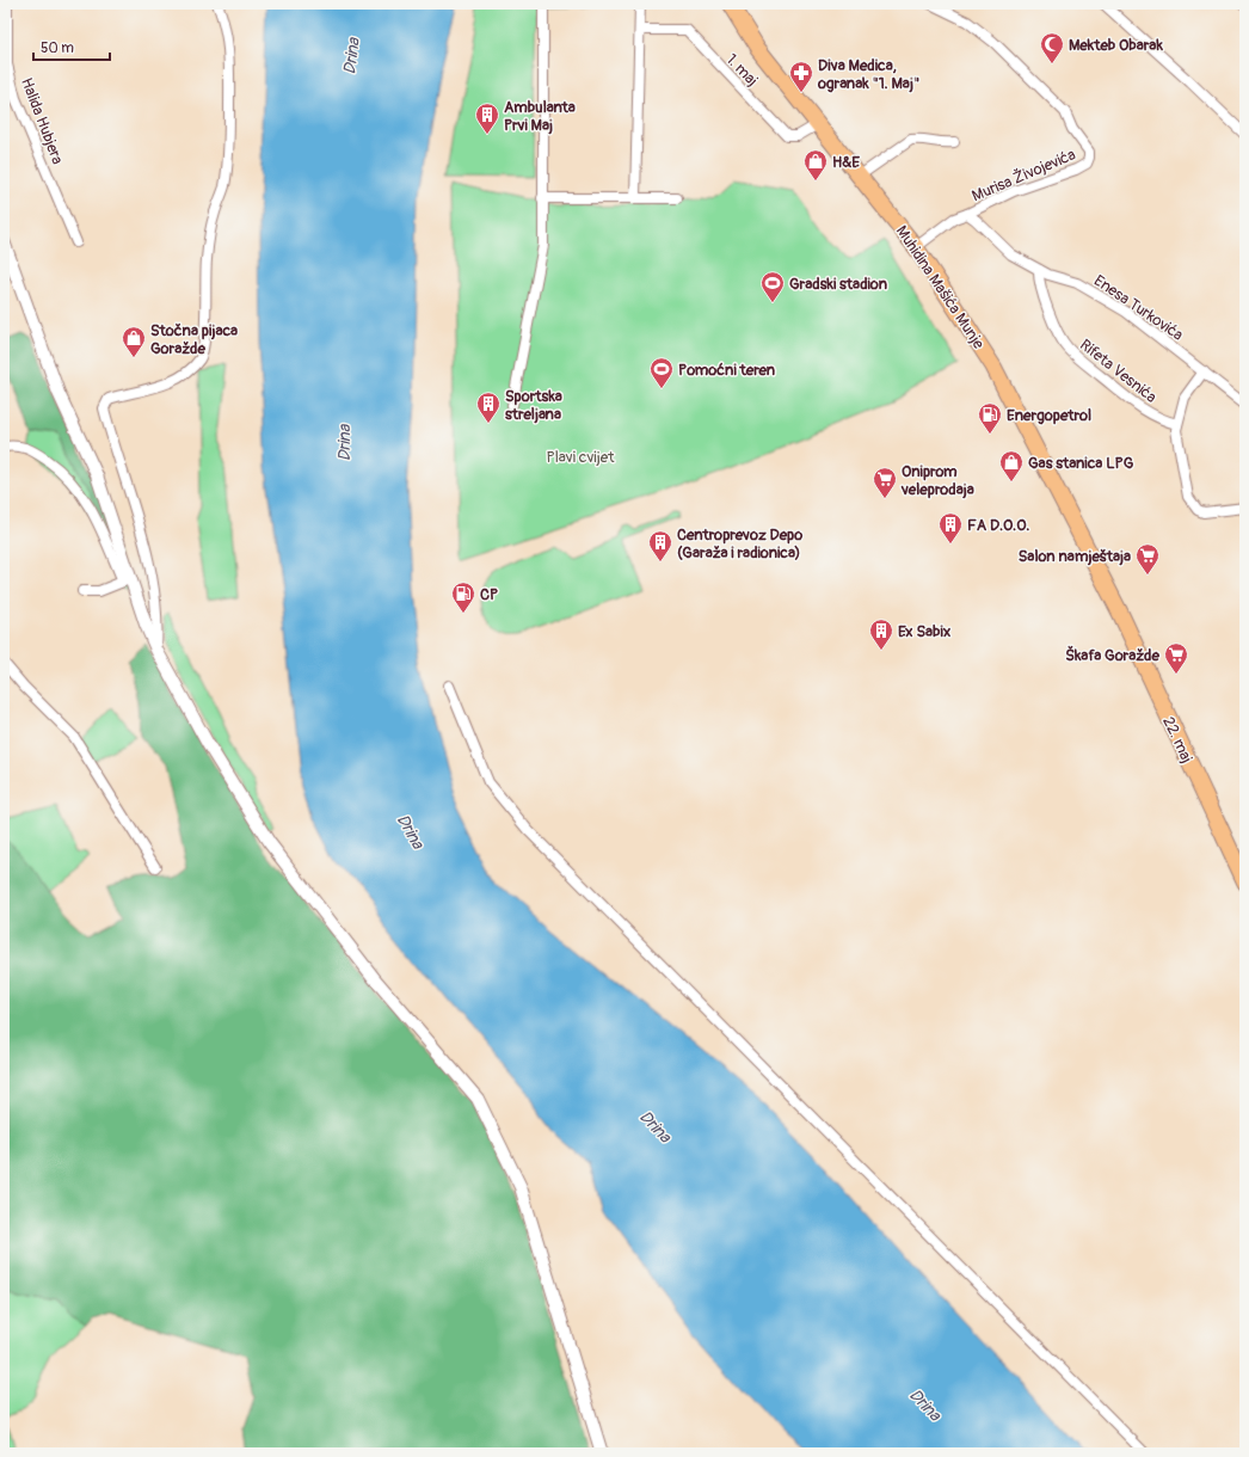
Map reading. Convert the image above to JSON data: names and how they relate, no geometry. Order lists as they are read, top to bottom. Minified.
{"streets":{"main road":["Muhidina Mašića Munje","22. maj"],"street":["1. maj","Halida Hubjera","Murisa Živojevića","Enesa Turkovića","Rifeta Vesnića"]},"crossings":[["1. maj","Muhidina Mašića Munje"],["Murisa Živojevića","Enesa Turkovića"],["Muhidina Mašića Munje","22. maj"],["Enesa Turkovića","Rifeta Vesnića"]],"water":["Drina"],"parks":["Plavi cvijet"],"places":{"mosque":["Mekteb Obarak"],"pharmacy":["Diva Medica, ogranak \"1. Maj\""],"building":["Ambulanta Prvi Maj","Sportska streljana","FA D.O.O.","Centroprevoz Depo (Garaža i radionica)","Ex Sabix"],"shop":["H&E","Stočna pijaca Goražde","Gas stanica LPG"],"sports":["Gradski stadion","Pomoćni teren"],"fuel station":["Energopetrol","CP"],"supermarket":["Oniprom veleprodaja","Salon namještaja","Škafa Goražde"]},"scale_bar":"50 m"}
